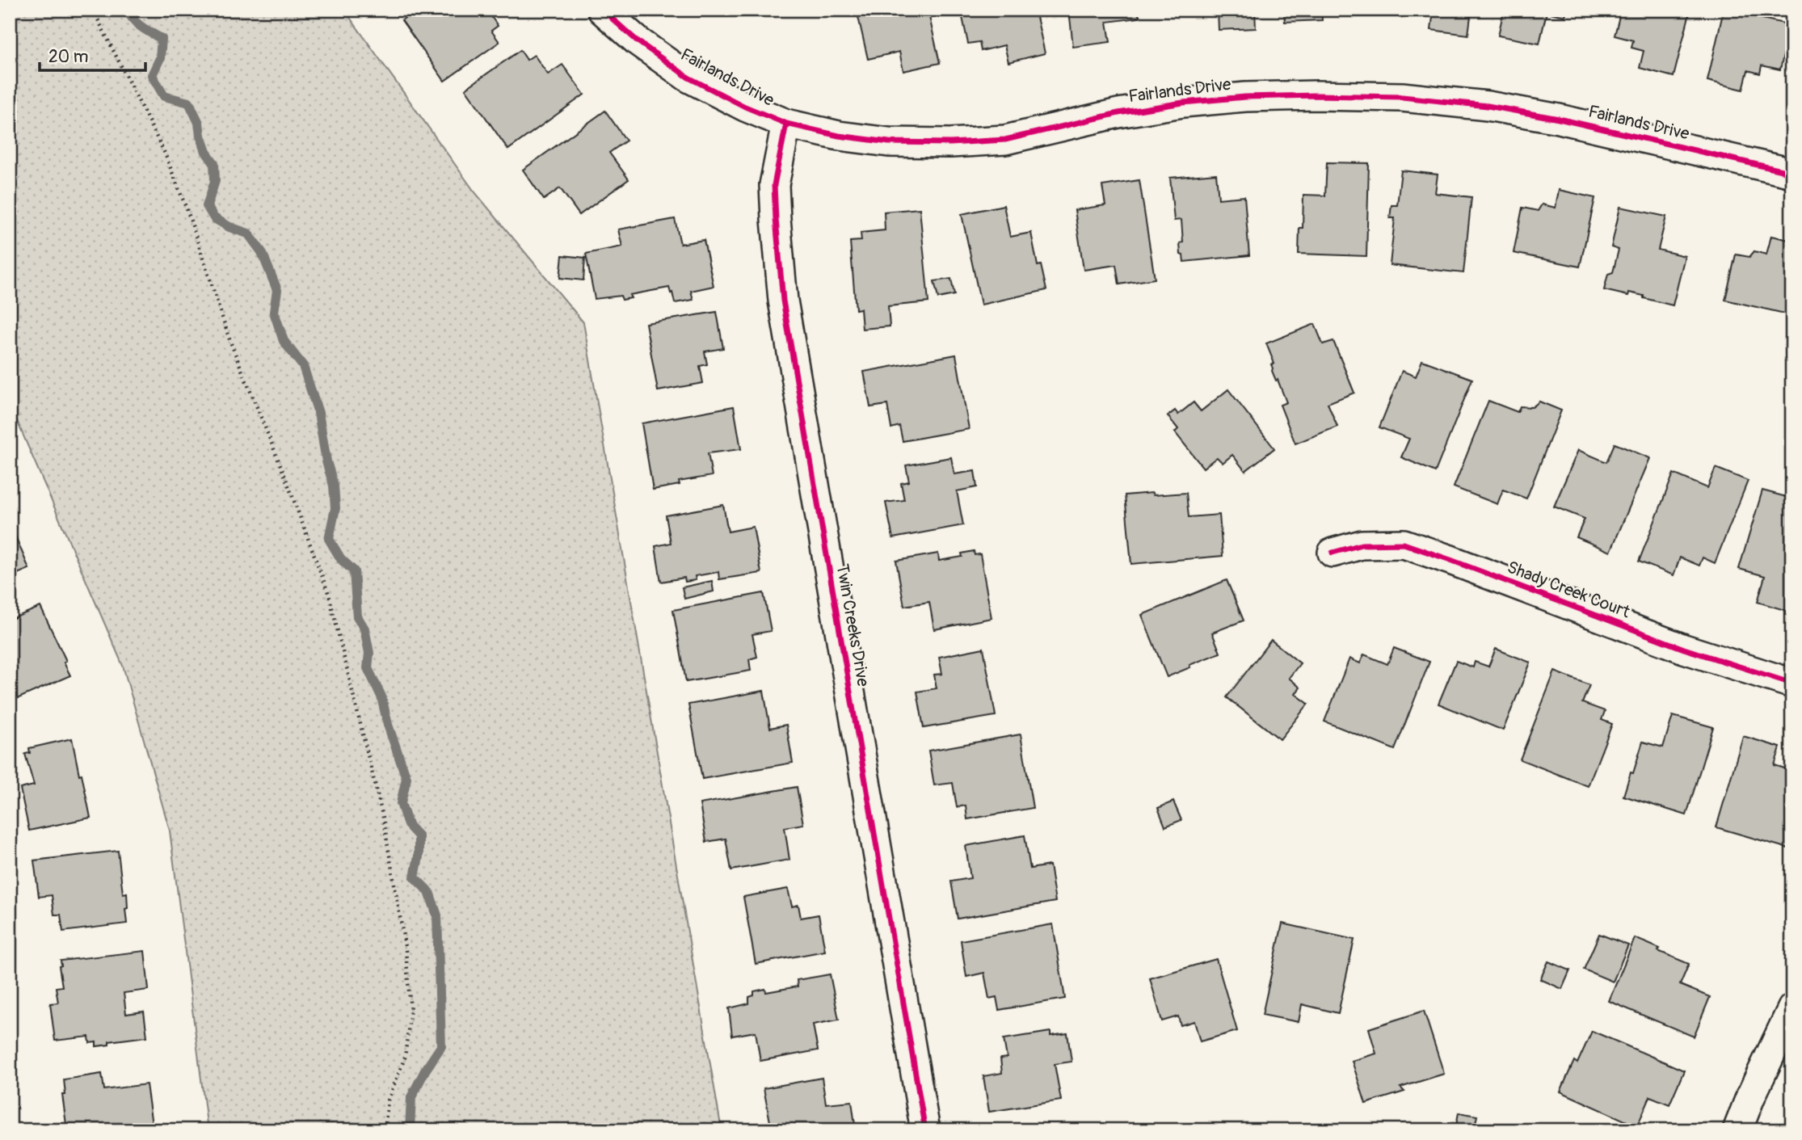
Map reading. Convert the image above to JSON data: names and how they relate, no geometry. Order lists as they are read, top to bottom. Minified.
{"streets":{"street":["Fairlands Drive","Shady Creek Court","Twin Creeks Drive"]},"crossings":[["Fairlands Drive","Twin Creeks Drive"]],"scale_bar":"20 m"}
